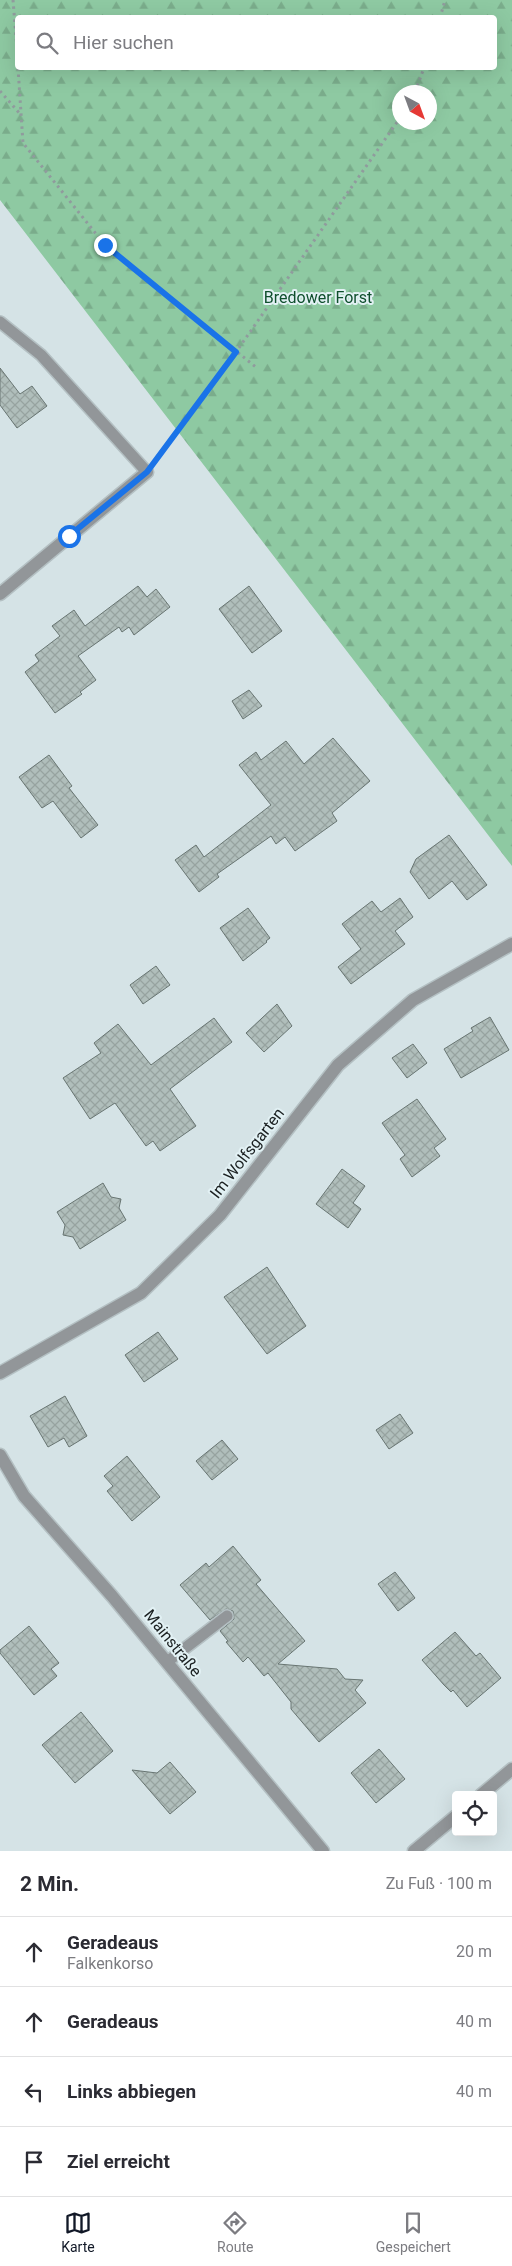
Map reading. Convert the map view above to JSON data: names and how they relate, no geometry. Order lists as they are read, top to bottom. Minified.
{"streets":{"street":["Im Wolfsgarten","Mainstraße"]},"parks":["Bredower Forst"],"north":"bottom right","page":{"search":"Hier suchen","heading":["2 Min.","Zu Fuß · 100 m"],"list":[["Geradeaus","Falkenkorso","20 m"],["Geradeaus","40 m"],["Links abbiegen","40 m"],"Ziel erreicht"],"nav":["Karte","Route","Gespeichert"]}}
